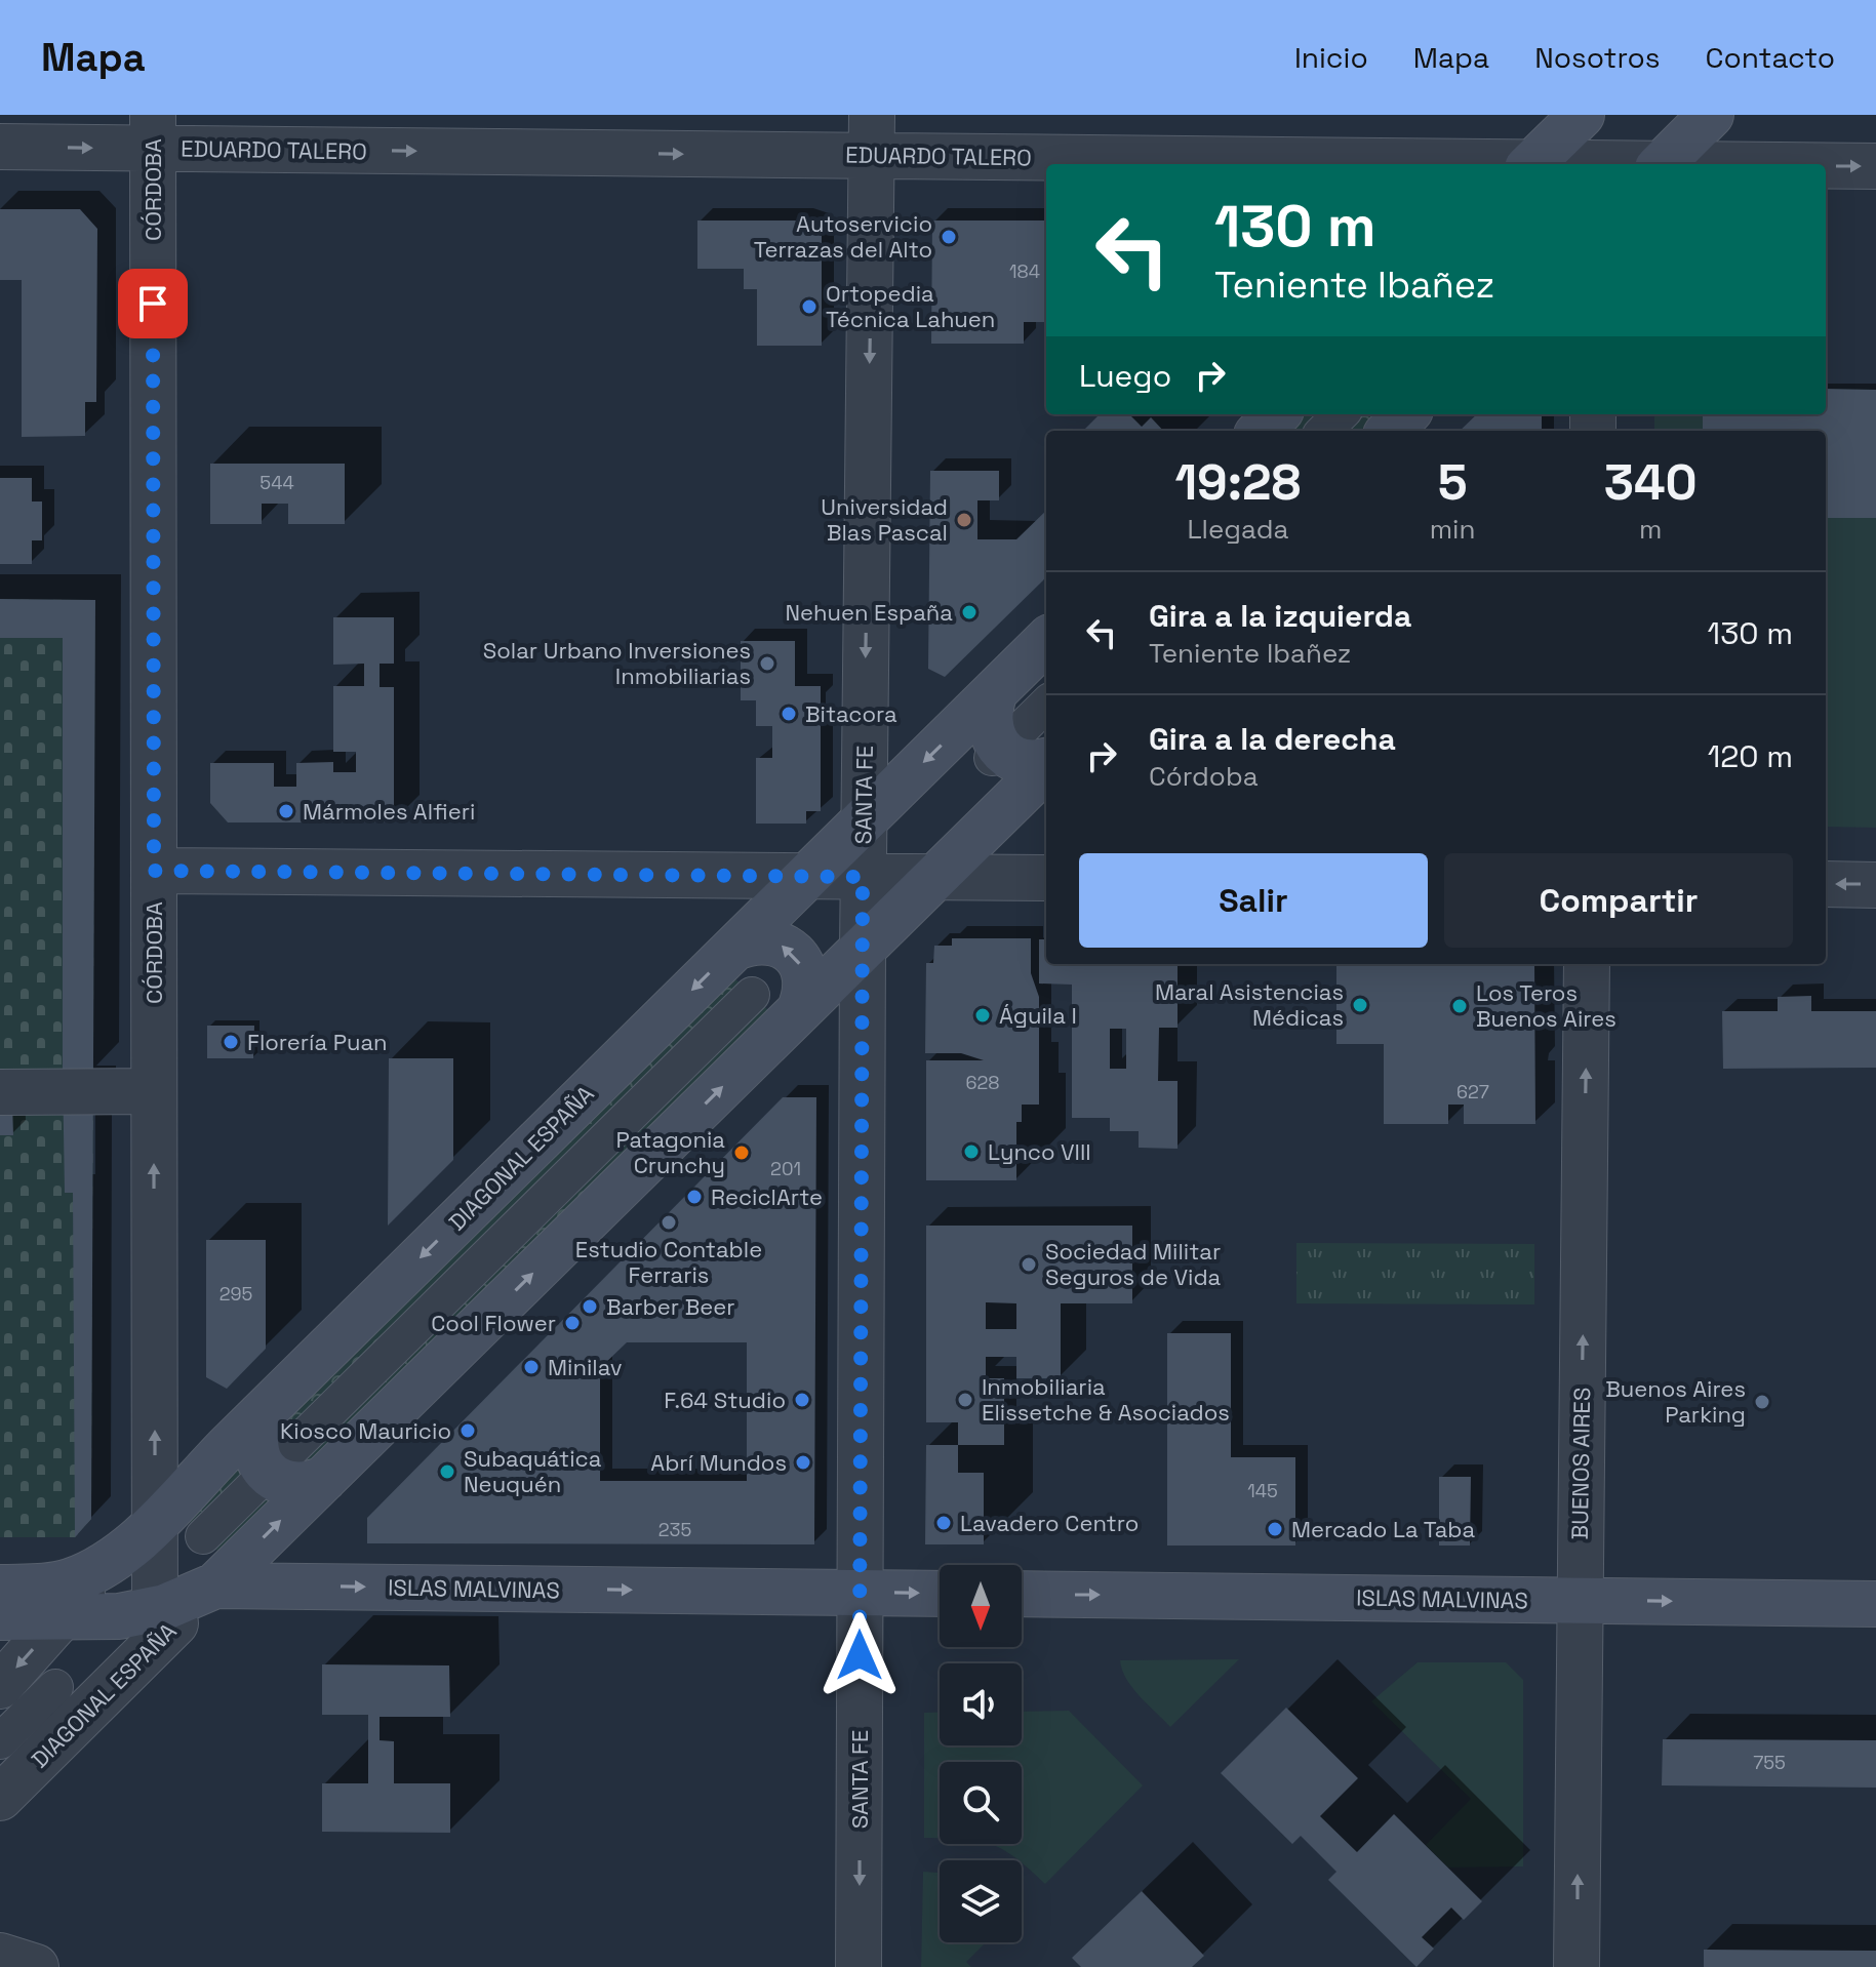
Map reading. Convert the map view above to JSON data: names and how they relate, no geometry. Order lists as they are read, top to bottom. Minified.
{"streets":{"main road":["DIAGONAL ESPAÑA","ISLAS MALVINAS"],"street":["EDUARDO TALERO","CÓRDOBA","SANTA FE","BUENOS AIRES"]},"crossings":[["EDUARDO TALERO","CÓRDOBA"],["EDUARDO TALERO","SANTA FE"],["CÓRDOBA","DIAGONAL ESPAÑA"],["CÓRDOBA","ISLAS MALVINAS"],["SANTA FE","DIAGONAL ESPAÑA"],["SANTA FE","ISLAS MALVINAS"],["DIAGONAL ESPAÑA","ISLAS MALVINAS"],["BUENOS AIRES","ISLAS MALVINAS"]],"one_way":["EDUARDO TALERO","SANTA FE","BUENOS AIRES","ISLAS MALVINAS"],"places":["Autoservicio Terrazas del Alto","Ortopedia Técnica Lahuen","Universidad Blas Pascal","Nehuen España","Solar Urbano Inversiones Inmobiliarias","Bitacora","Mármoles Alfieri","Maral Asistencias Médicas","Los Teros Buenos Aires","Águila I","Florería Puan","Lynco VIII","Patagonia Crunchy","ReciclArte","Estudio Contable Ferraris","Sociedad Militar Seguros de Vida","Barber Beer","Cool Flower","Minilav","F.64 Studio","Inmobiliaria Elissetche & Asociados","Buenos Aires Parking","Kiosco Mauricio","Abrí Mundos","Subaquática Neuquén","Lavadero Centro","Mercado La Taba"],"house_numbers":["184","544","628","627","201","295","145","235","755"],"north":"bottom","page":{"header":"Mapa","nav":["Inicio","Mapa","Nosotros","Contacto"],"turn":["130 m","Teniente Ibañez"],"then":"Luego","eta":["19:28","Llegada","5","min","340","m"],"list":[{"name":"Gira a la izquierda","note":"Teniente Ibañez","value":"130 m"},{"name":"Gira a la derecha","note":"Córdoba","value":"120 m"}],"buttons":["Salir","Compartir"]}}
